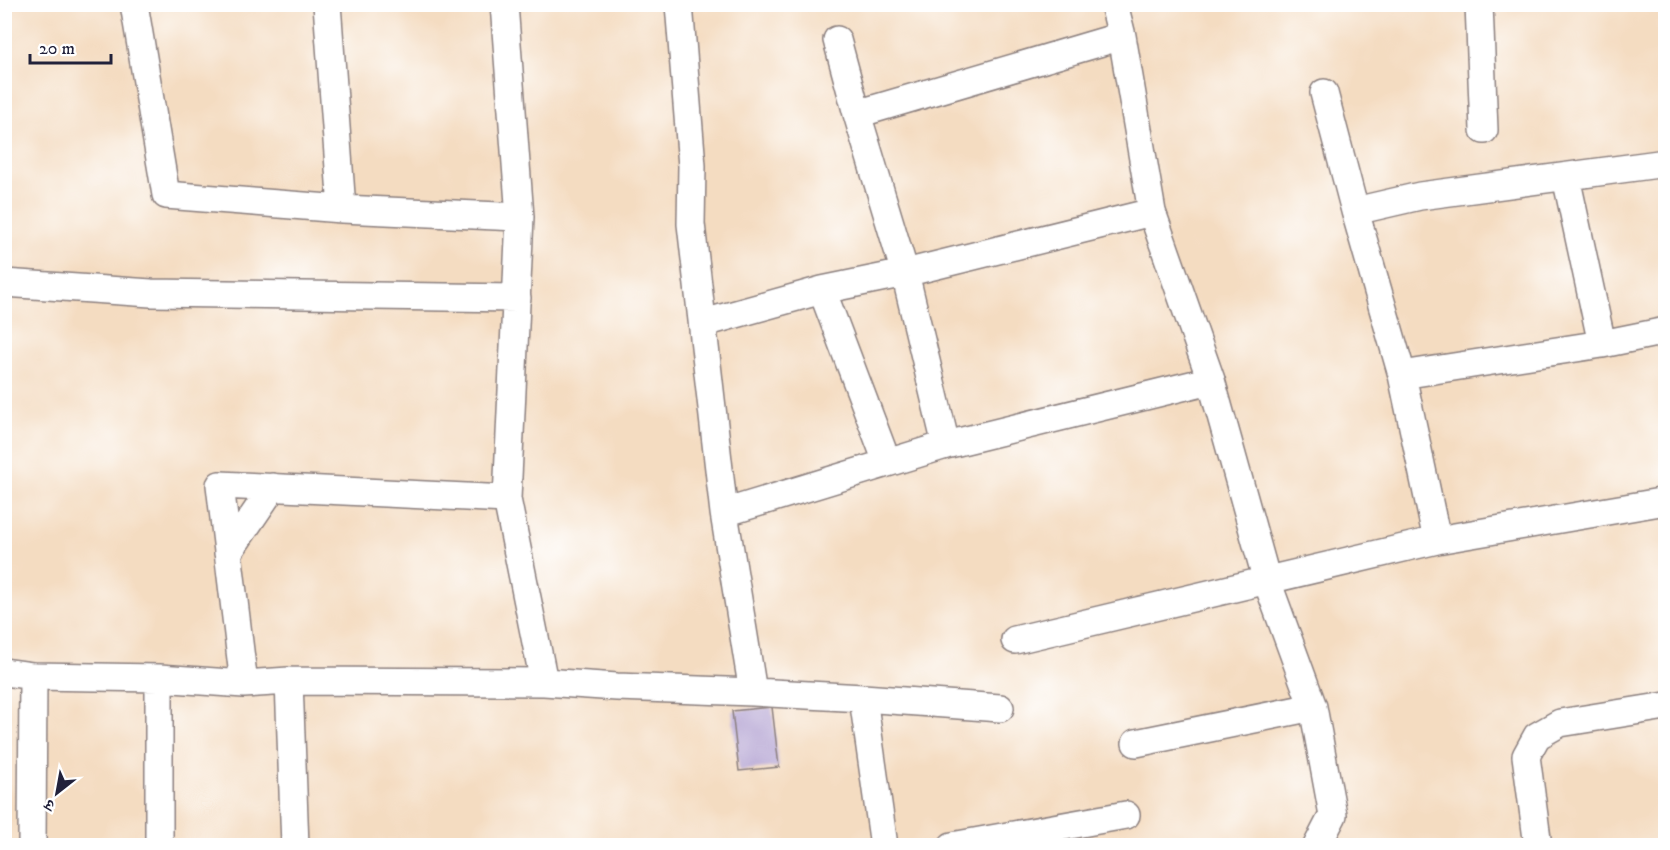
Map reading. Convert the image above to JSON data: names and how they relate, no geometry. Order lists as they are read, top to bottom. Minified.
{"scale_bar":"20 m","north":"bottom left"}
